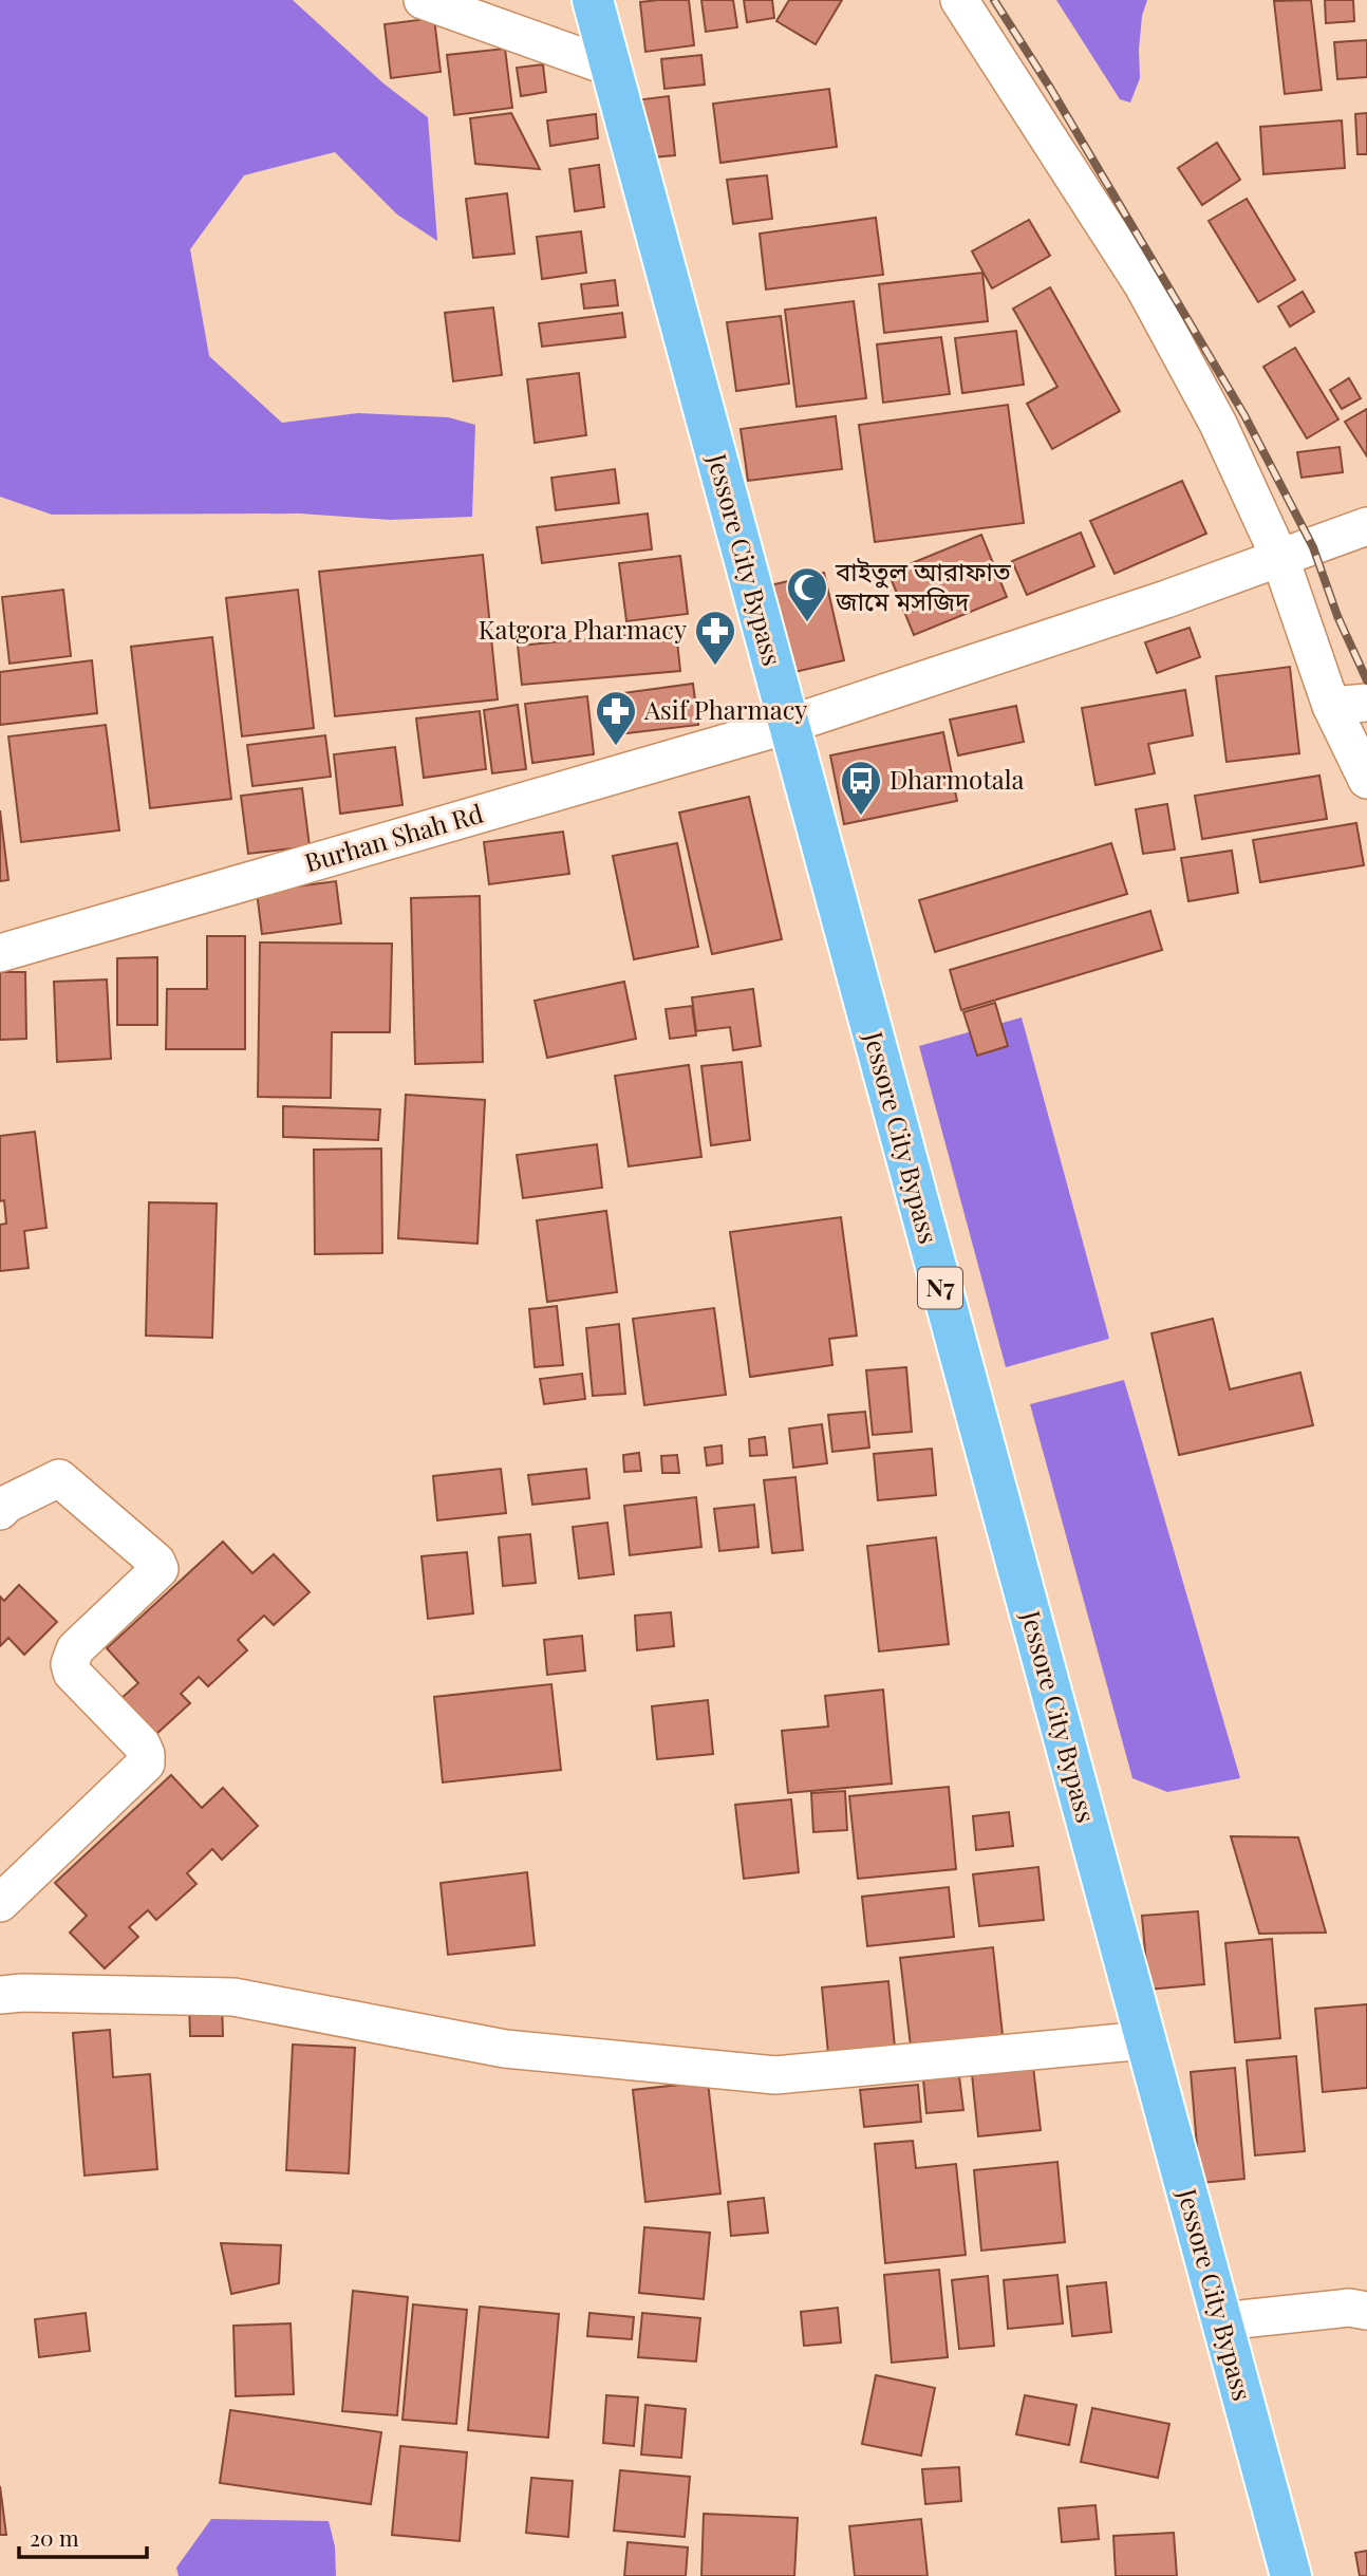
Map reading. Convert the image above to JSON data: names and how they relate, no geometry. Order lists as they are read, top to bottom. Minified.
{"streets":{"highway":["Jessore City Bypass","N7"],"street":["Burhan Shah Rd"]},"crossings":[["Jessore City Bypass","Burhan Shah Rd"]],"places":{"mosque":["বাইতুল আরাফাত জামে মসজিদ"],"pharmacy":["Katgora Pharmacy","Asif Pharmacy"],"bus stop":["Dharmotala"]},"scale_bar":"20 m"}
